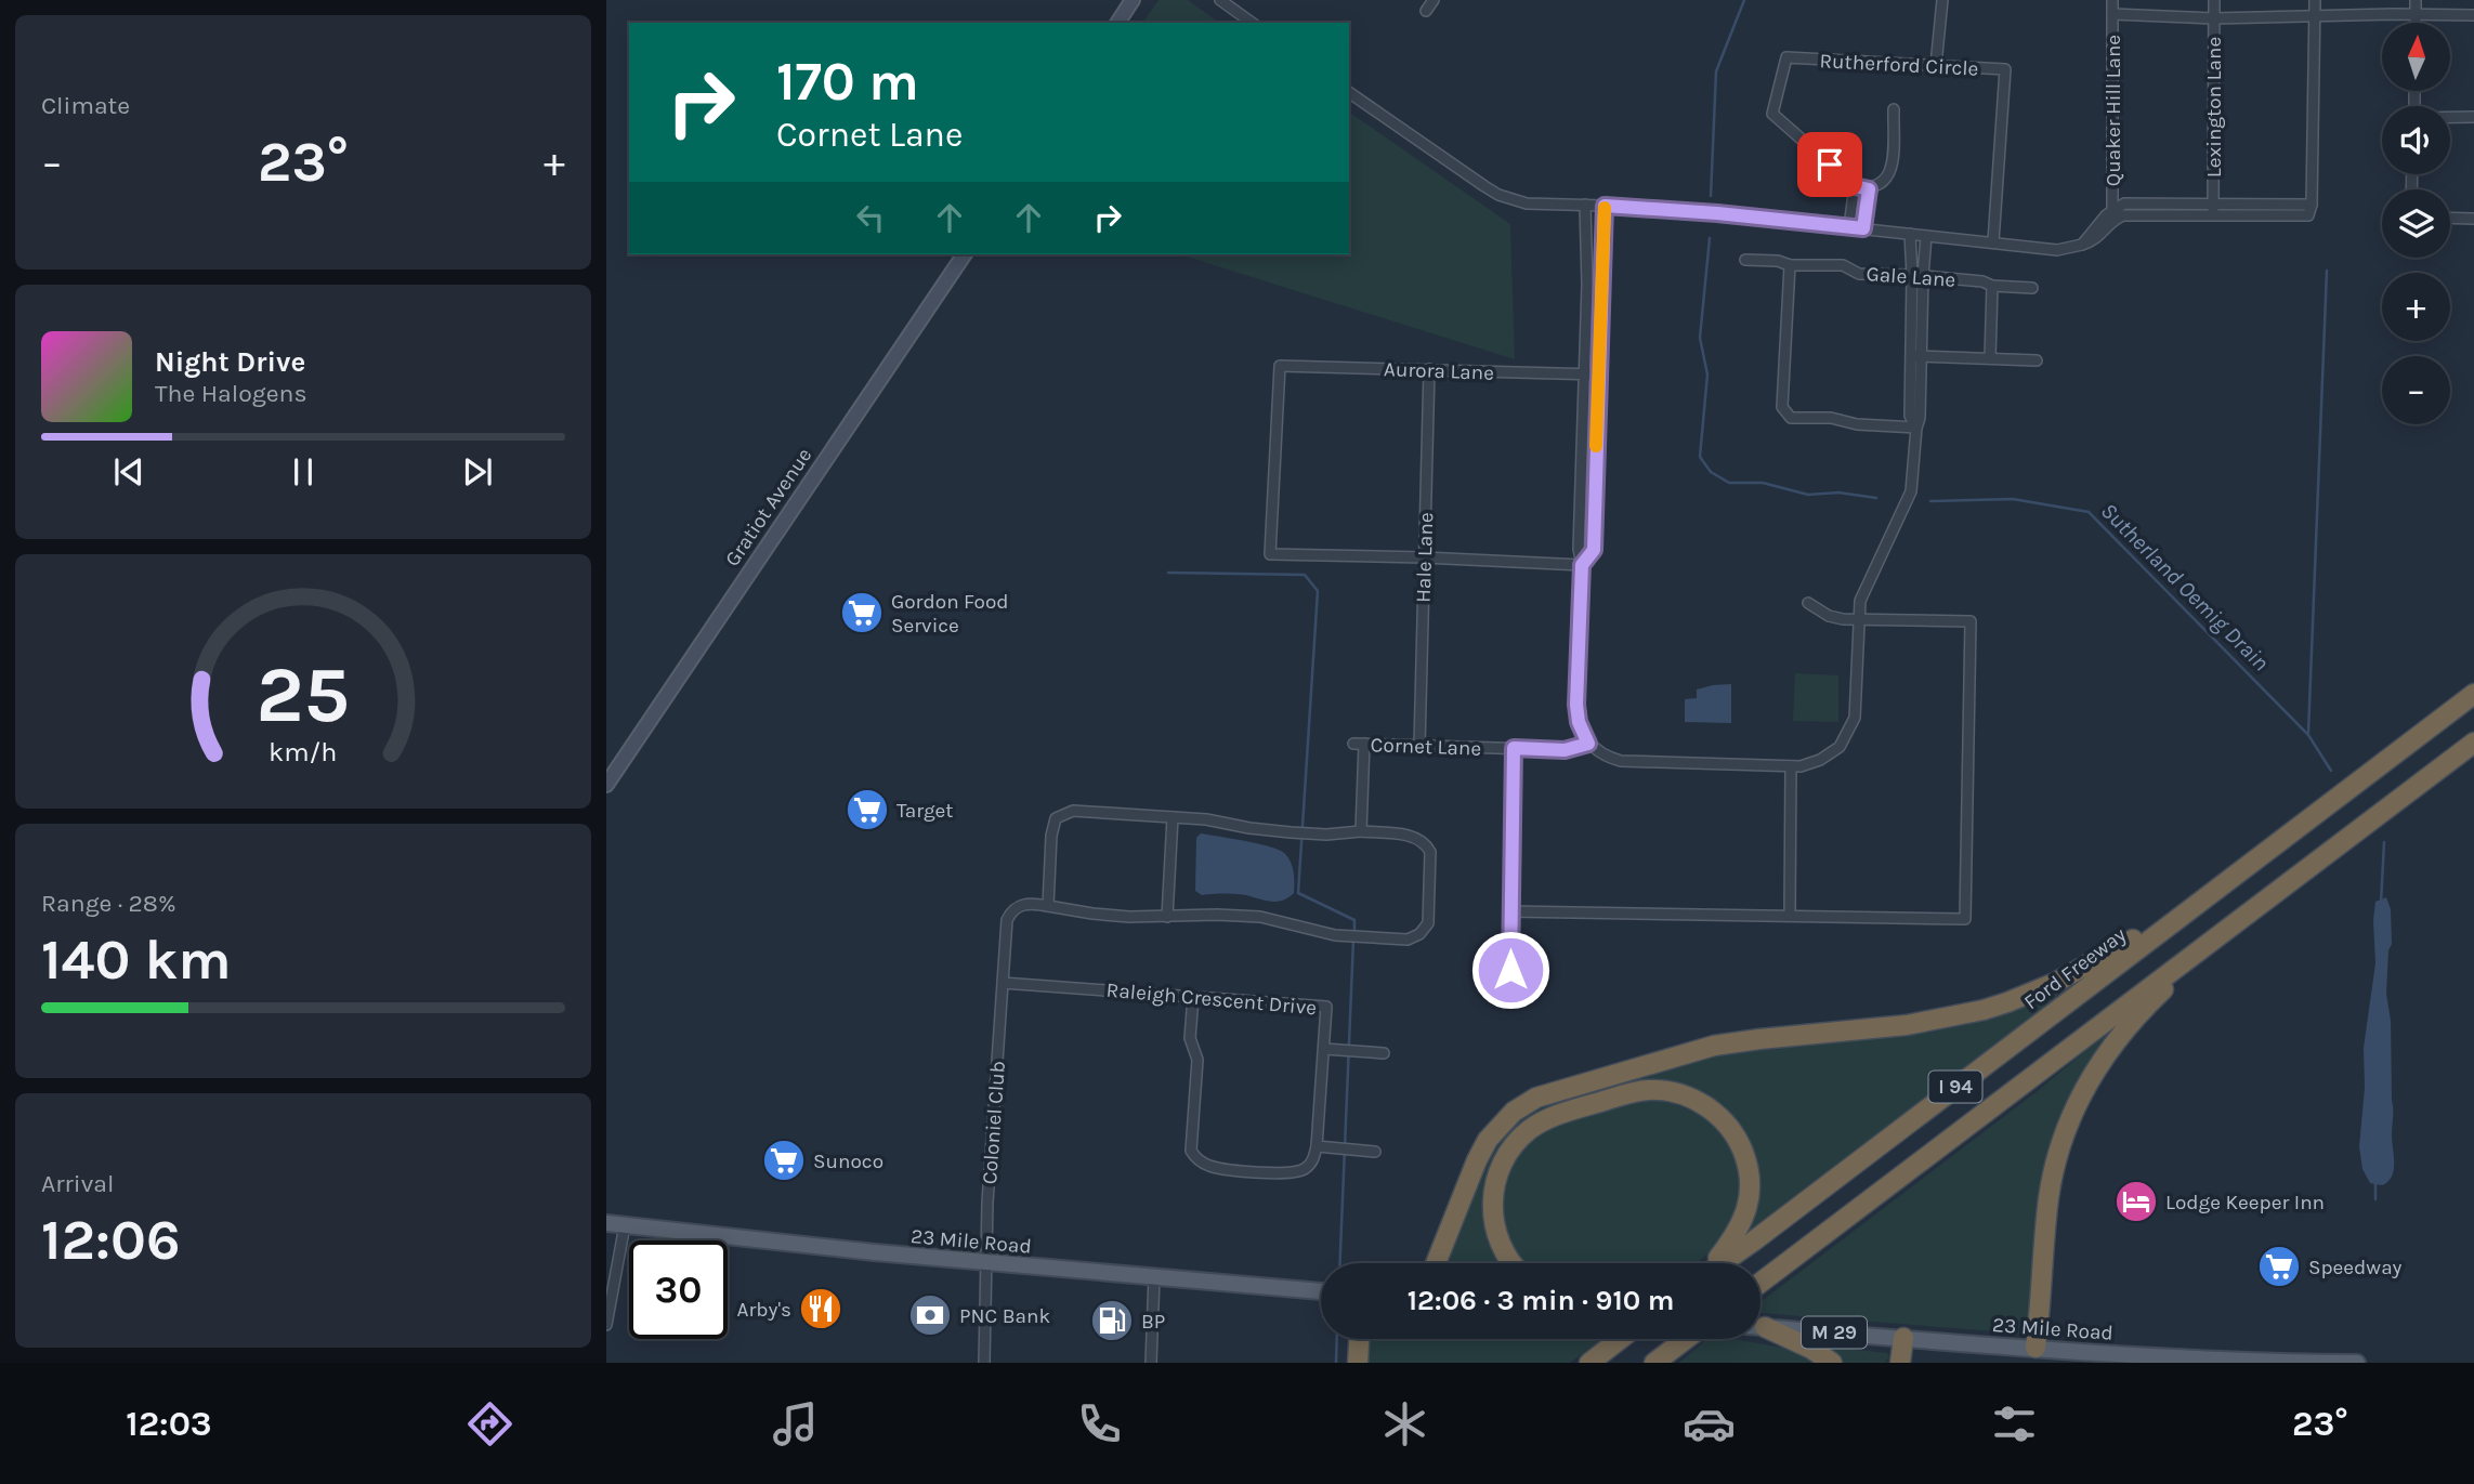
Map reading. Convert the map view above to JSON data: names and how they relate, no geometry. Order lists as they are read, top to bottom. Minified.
{"streets":{"highway":["Ford Freeway","I 94"],"main road":["Gratiot Avenue","23 Mile Road","M 29"],"street":["Rutherford Circle","Lexington Lane","Quaker Hill Lane","Gale Lane","Aurora Lane","Hale Lane","Cornet Lane","Raleigh Crescent Drive","Coloniel Club"]},"crossings":[["Aurora Lane","Hale Lane"],["Hale Lane","Cornet Lane"],["Raleigh Crescent Drive","Coloniel Club"],["Coloniel Club","23 Mile Road"]],"water":["Sutherland Oemig Drain"],"places":{"supermarket":["Gordon Food Service","Target","Sunoco","Speedway"],"hotel":["Lodge Keeper Inn"],"restaurant":["Arby's"],"bank":["PNC Bank"],"fuel station":["BP"]},"north":"top","page":{"tile":["Climate",["Range · 28%","140 km"],["Arrival","12:06"]],"map_buttons":["+","−"],"turn":["170 m","Cornet Lane"],"heat":["−","23°","+"],"song":["Night Drive","The Halogens"],"limit":"30","trip":"12:06 · 3 min · 910 m","tabs":["12:03","23°"],"gauge":["25","km/h"]}}
